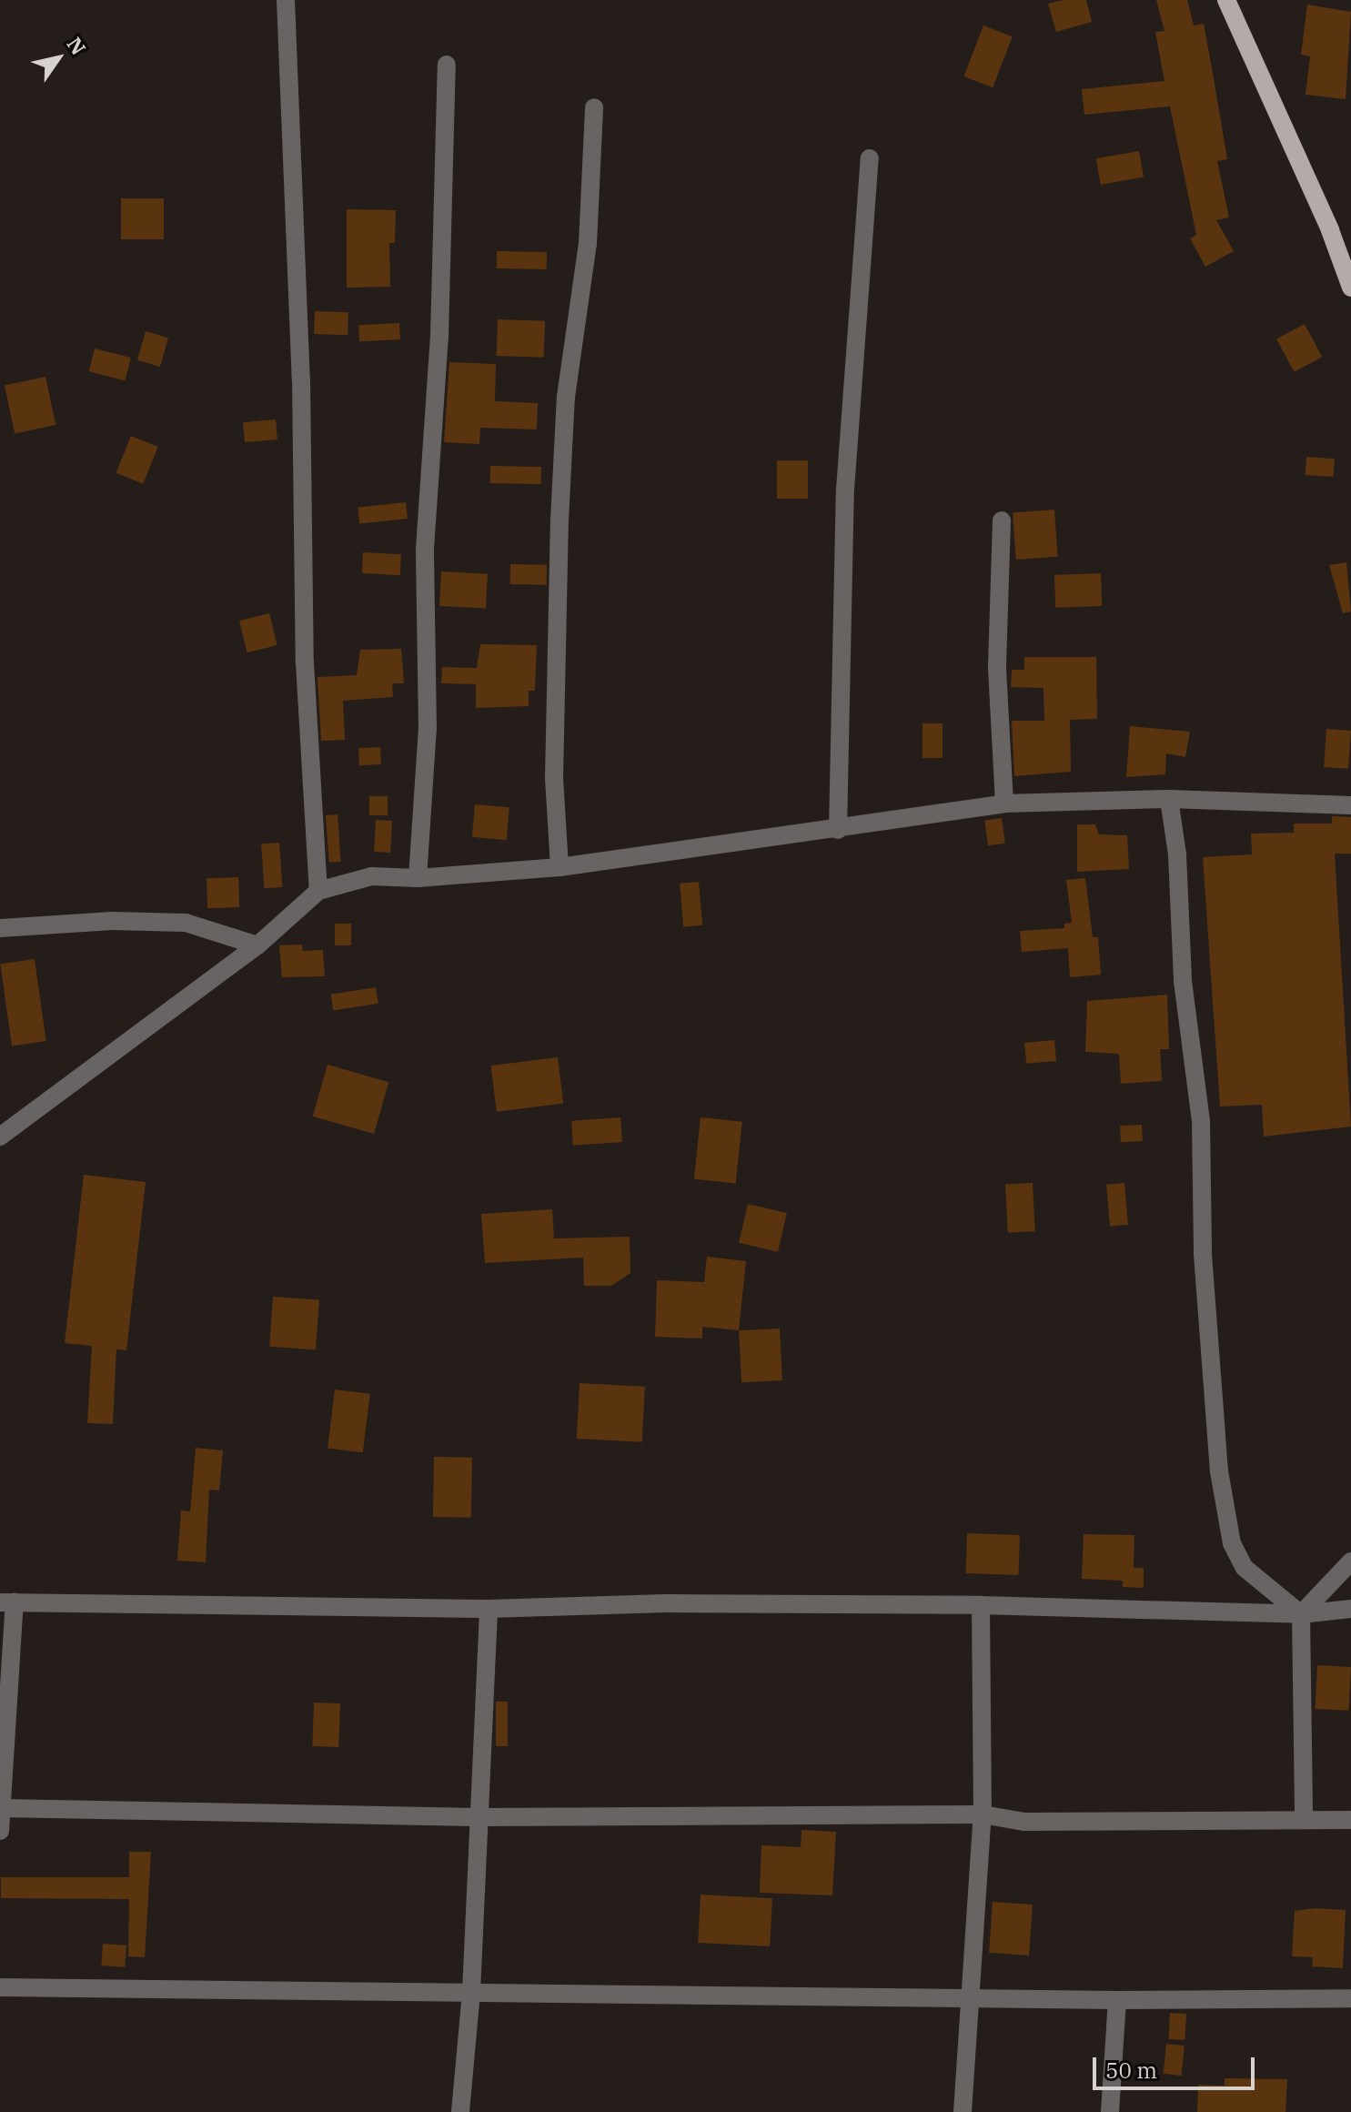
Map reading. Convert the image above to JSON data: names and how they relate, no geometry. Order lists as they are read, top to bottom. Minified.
{"scale_bar":"50 m","north":"top right"}
